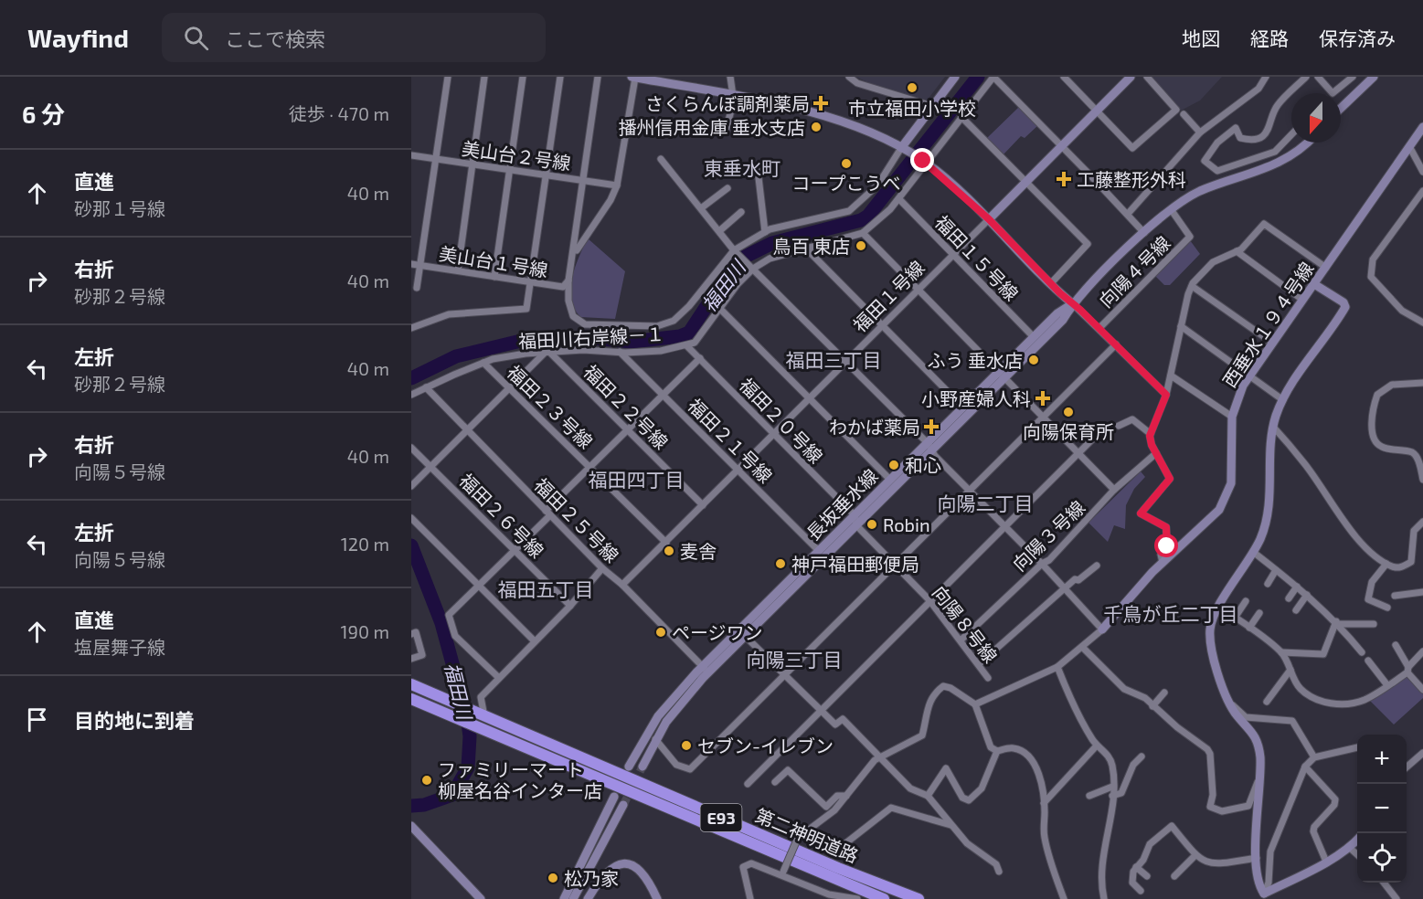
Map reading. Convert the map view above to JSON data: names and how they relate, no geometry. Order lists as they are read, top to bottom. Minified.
{"streets":{"highway":["E93","第二神明道路"],"street":["美山台２号線","福田１５号線","美山台１号線","向陽４号線","福田１号線","西垂水１９４号線","福田川右岸線－１","福田２３号線","福田２２号線","福田２０号線","福田２１号線","長坂垂水線","福田２６号線","福田２５号線","向陽３号線","向陽８号線"]},"crossings":[["福田１５号線","福田１号線"],["福田１５号線","福田川右岸線－１"],["福田１５号線","長坂垂水線"],["向陽４号線","長坂垂水線"],["福田１号線","福田２３号線"],["福田１号線","福田２２号線"],["福田１号線","福田２０号線"],["福田１号線","福田２１号線"],["福田１号線","福田２５号線"],["福田川右岸線－１","福田２３号線"],["福田川右岸線－１","福田２２号線"],["福田川右岸線－１","福田２０号線"],["福田川右岸線－１","福田２１号線"],["福田川右岸線－１","福田２５号線"],["福田２０号線","長坂垂水線"],["福田２１号線","長坂垂水線"],["長坂垂水線","福田２５号線"],["長坂垂水線","向陽８号線"],["向陽３号線","向陽８号線"]],"districts":["東垂水町","福田三丁目","福田四丁目","向陽二丁目","福田五丁目","千鳥が丘二丁目","向陽三丁目"],"water":["福田川"],"places":{"other":["市立福田小学校","播州信用金庫 垂水支店","コープこうべ","鳥百 東店","ふう 垂水店","向陽保育所","和心","Robin","麦舎","神戸福田郵便局","ページワン","セブン-イレブン","ファミリーマート 柳屋名谷インター店","松乃家"],"health":["さくらんぼ調剤薬局","工藤整形外科","小野産婦人科","わかば薬局"]},"north":"bottom","page":{"header":"Wayfind","search":"ここで検索","nav":["地図","経路","保存済み"],"heading":["6 分","徒歩 · 470 m"],"list":[["直進","砂那１号線","40 m"],["右折","砂那２号線","40 m"],["左折","砂那２号線","40 m"],["右折","向陽５号線","40 m"],["左折","向陽５号線","120 m"],["直進","塩屋舞子線","190 m"],"目的地に到着"],"map_buttons":["+","−"]}}
